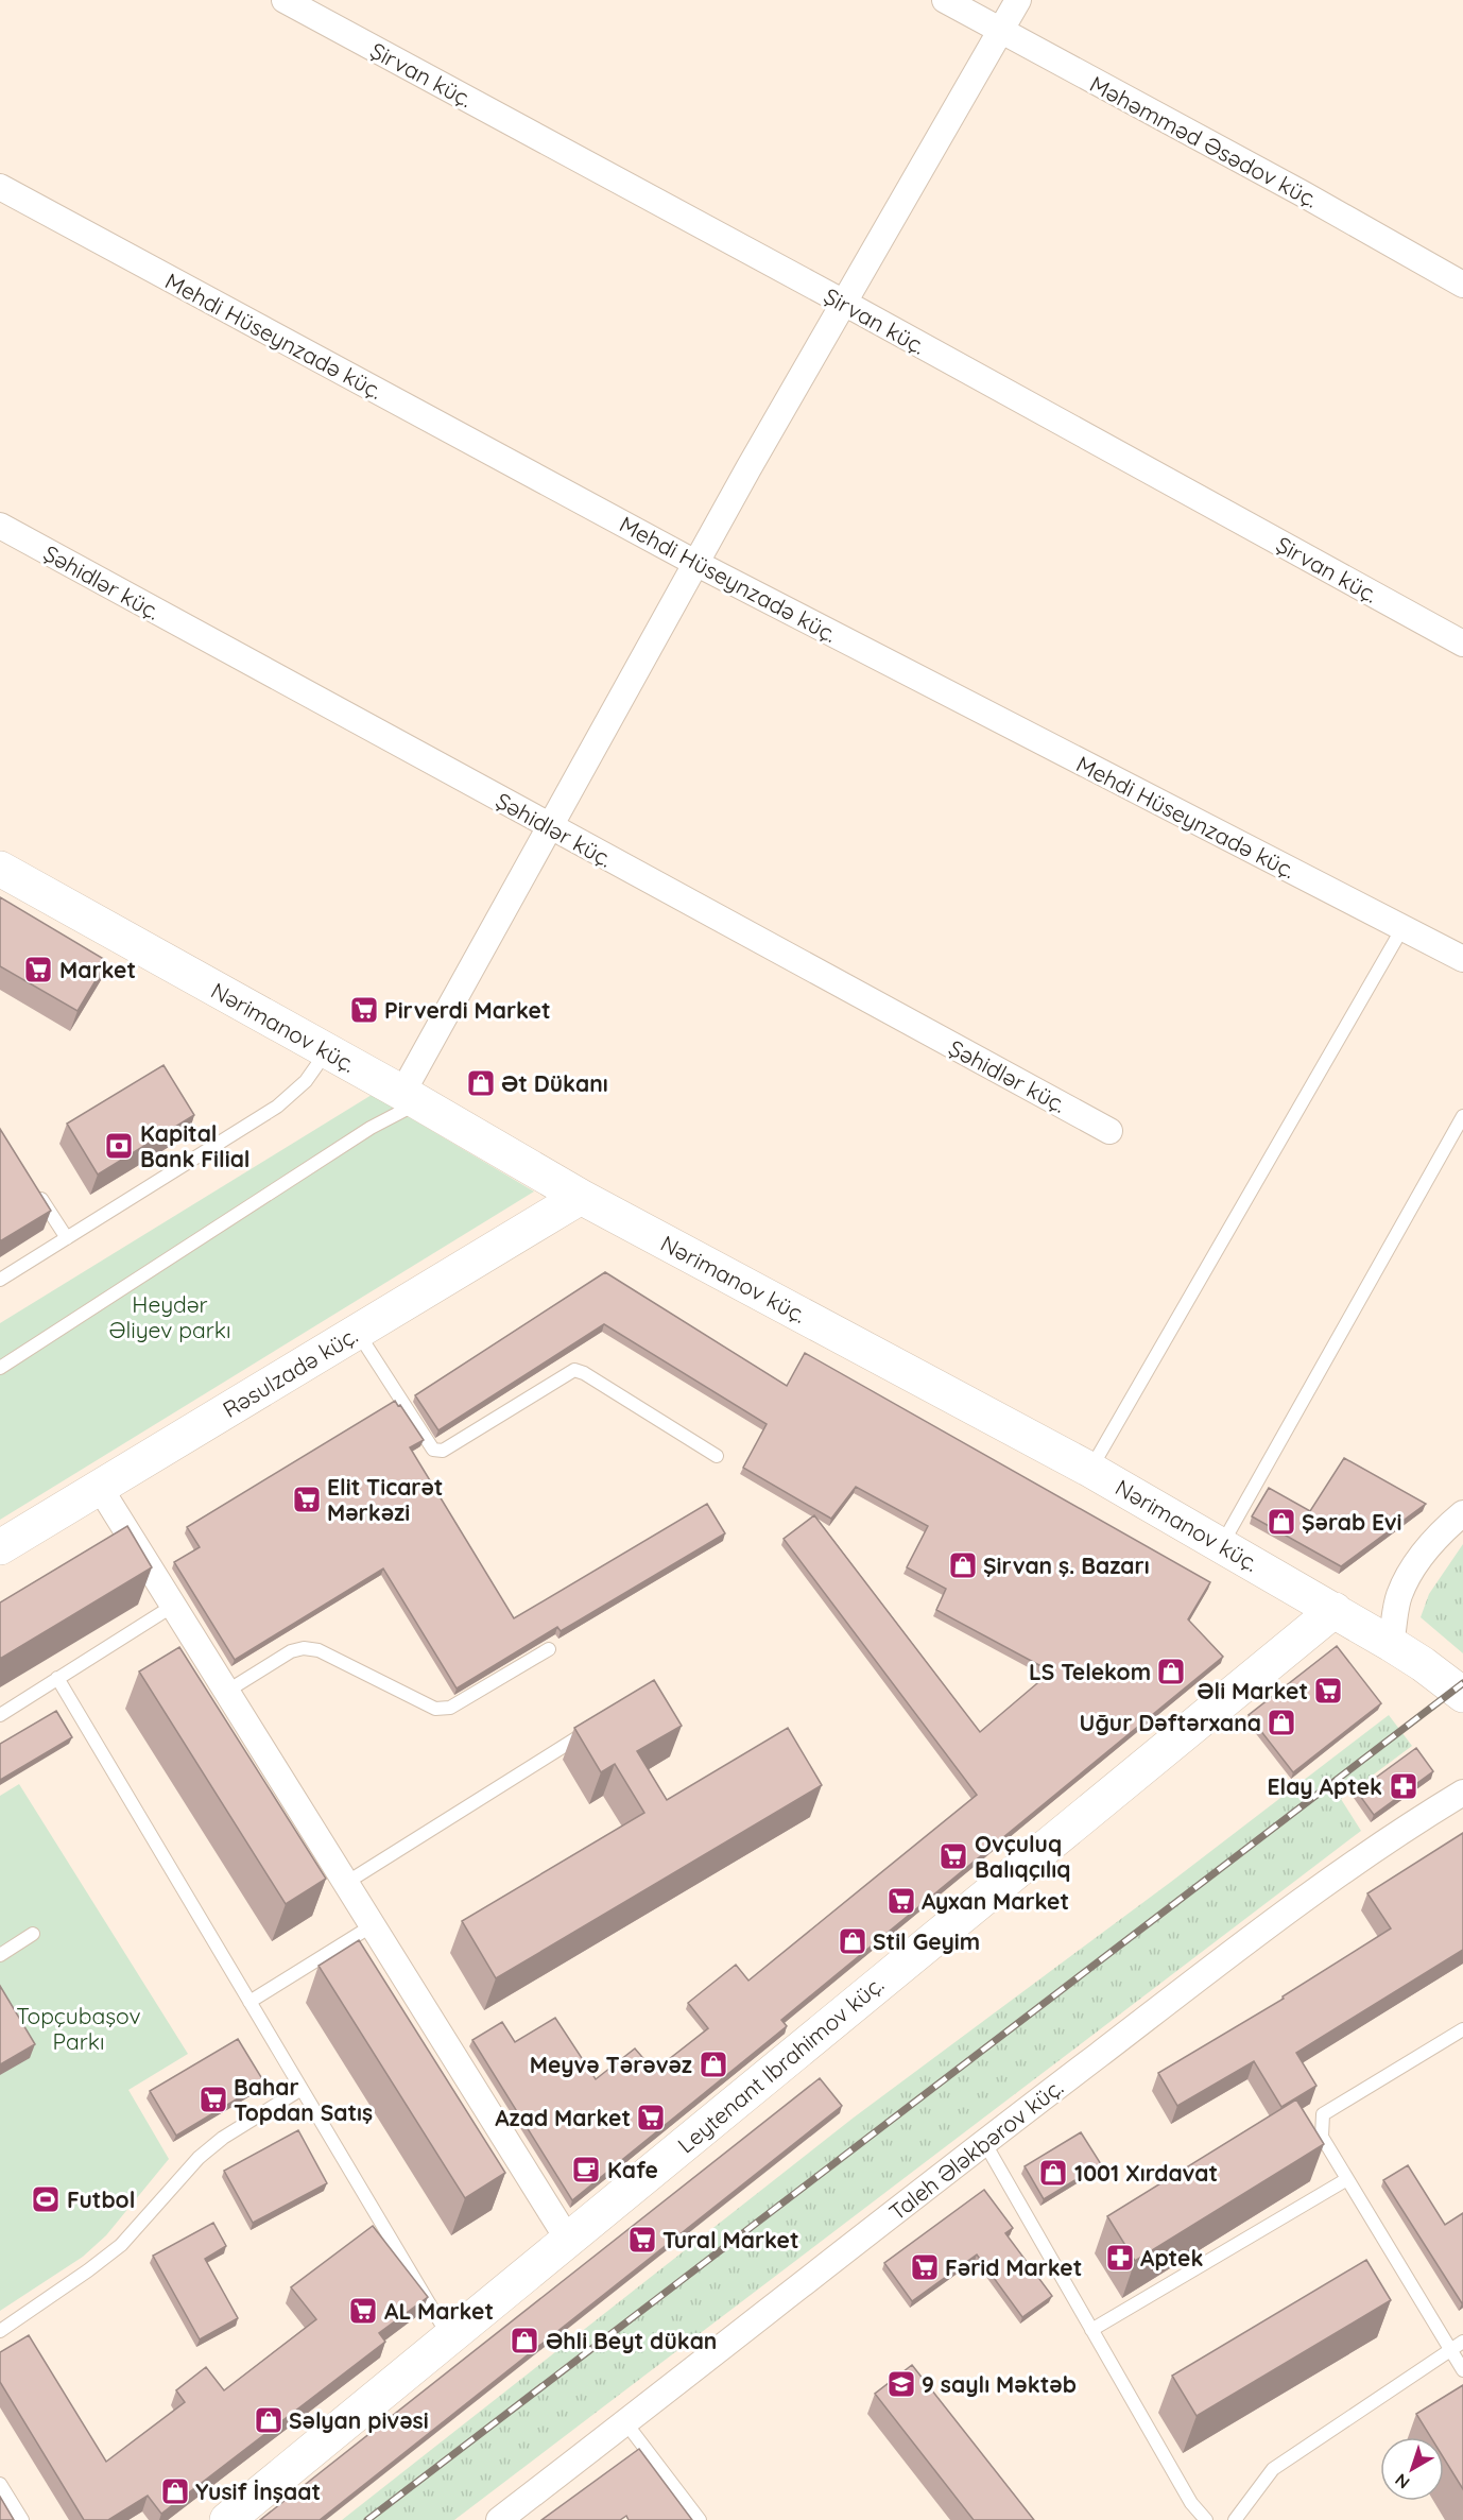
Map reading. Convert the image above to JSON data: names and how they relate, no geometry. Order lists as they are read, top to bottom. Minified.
{"streets":{"street":["Şirvan küç.","Məhəmməd Əsədov küç.","Mehdi Hüseynzadə küç.","Şəhidlər küç.","Nərimanov küç.","Rəsulzadə küç.","Leytenant Ibrahimov küç.","Taleh Ələkbərov küç."]},"crossings":[["Nərimanov küç.","Rəsulzadə küç."],["Nərimanov küç.","Leytenant Ibrahimov küç."]],"parks":["Heydər Əliyev parkı","Topçubaşov Parkı"],"places":{"supermarket":["Market","Pirverdi Market","Elit Ticarət Mərkəzi","Əli Market","Ovçuluq Balıqçılıq","Ayxan Market","Bahar Topdan Satış","Azad Market","Tural Market","Fərid Market","AL Market"],"shop":["Ət Dükanı","Şərab Evi","Şirvan ş. Bazarı","LS Telekom","Uğur Dəftərxana","Stil Geyim","Meyvə Tərəvəz","1001 Xırdavat","Əhli Beyt dükan","Səlyan pivəsi","Yusif İnşaat"],"bank":["Kapital Bank Filial"],"pharmacy":["Elay Aptek","Aptek"],"cafe":["Kafe"],"sports":["Futbol"],"school or university":["9 saylı Məktəb"]},"north":"bottom left"}
